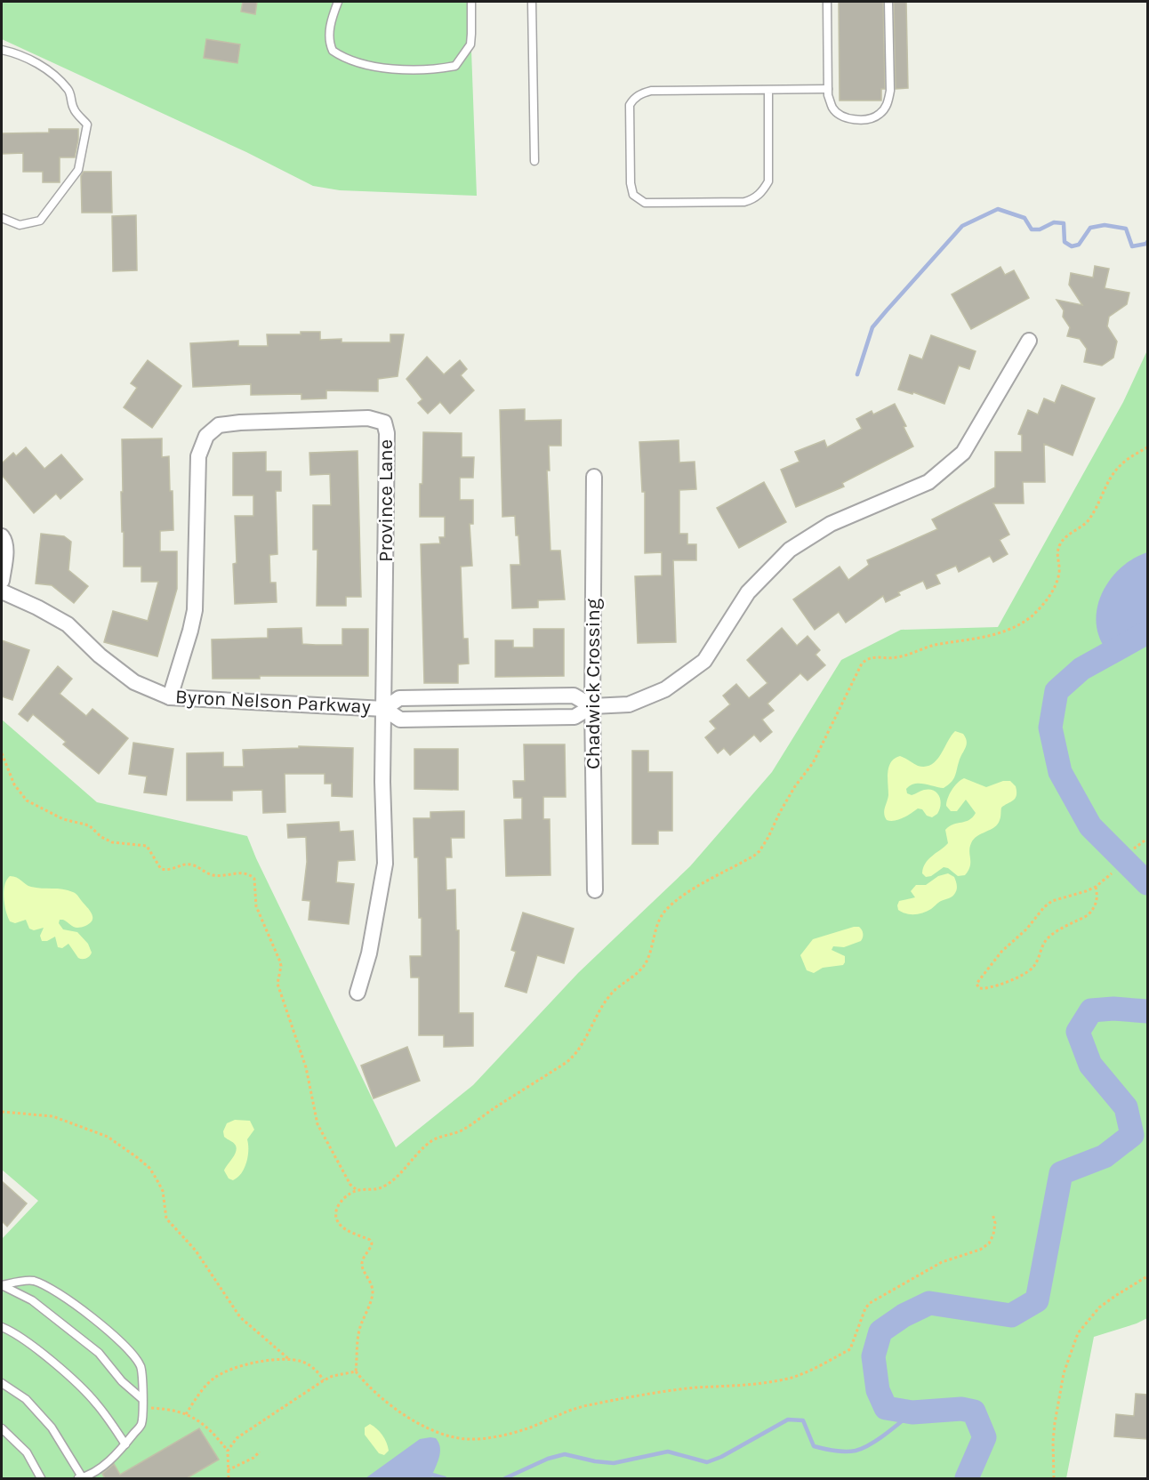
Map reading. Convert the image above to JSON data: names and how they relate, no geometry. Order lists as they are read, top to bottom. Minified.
{"streets":{"street":["Province Lane","Chadwick Crossing","Byron Nelson Parkway"]},"crossings":[["Province Lane","Byron Nelson Parkway"],["Chadwick Crossing","Byron Nelson Parkway"]]}
